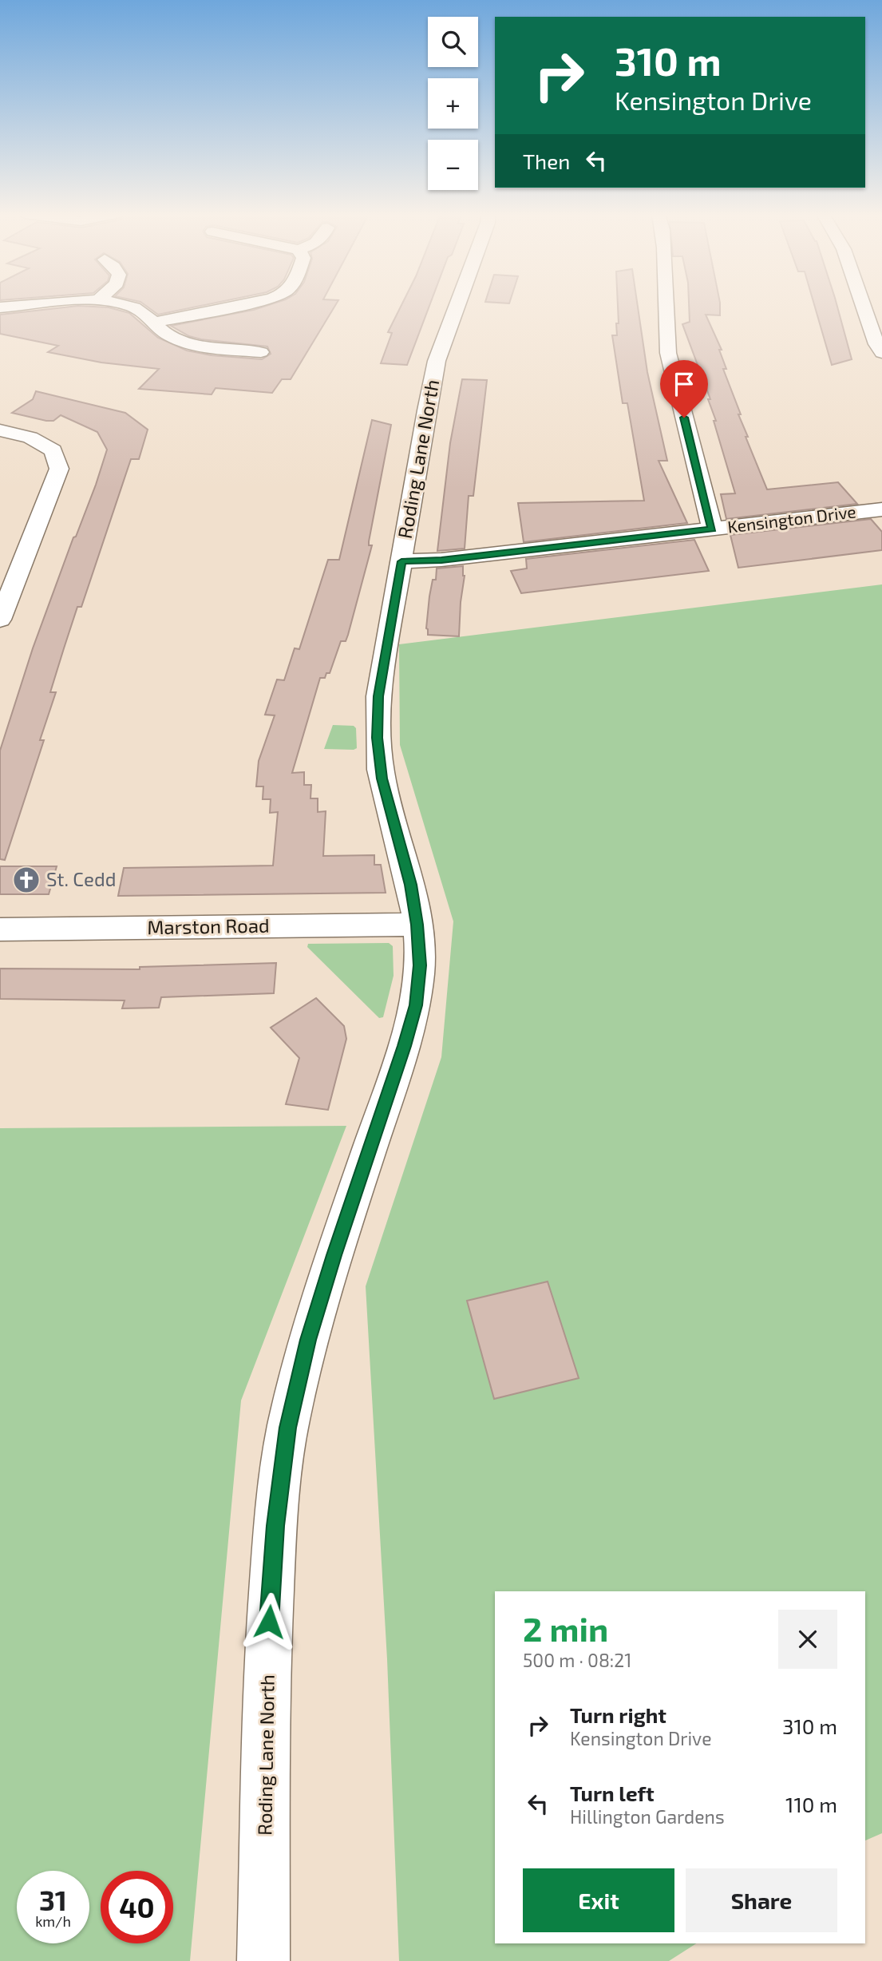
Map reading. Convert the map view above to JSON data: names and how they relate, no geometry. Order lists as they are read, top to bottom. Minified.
{"streets":{"street":["Roding Lane North","Kensington Drive","Marston Road"]},"crossings":[["Roding Lane North","Kensington Drive"],["Roding Lane North","Marston Road"]],"places":{"church":["St. Cedd"]},"page":{"map_buttons":["+","−"],"turn":["310 m","Kensington Drive"],"then":"Then","heading":["2 min","500 m · 08:21"],"list":[{"name":"Turn right","note":"Kensington Drive","value":"310 m"},{"name":"Turn left","note":"Hillington Gardens","value":"110 m"}],"buttons":["Exit","Share"],"speed":"31 km/h","limit":"40"}}
